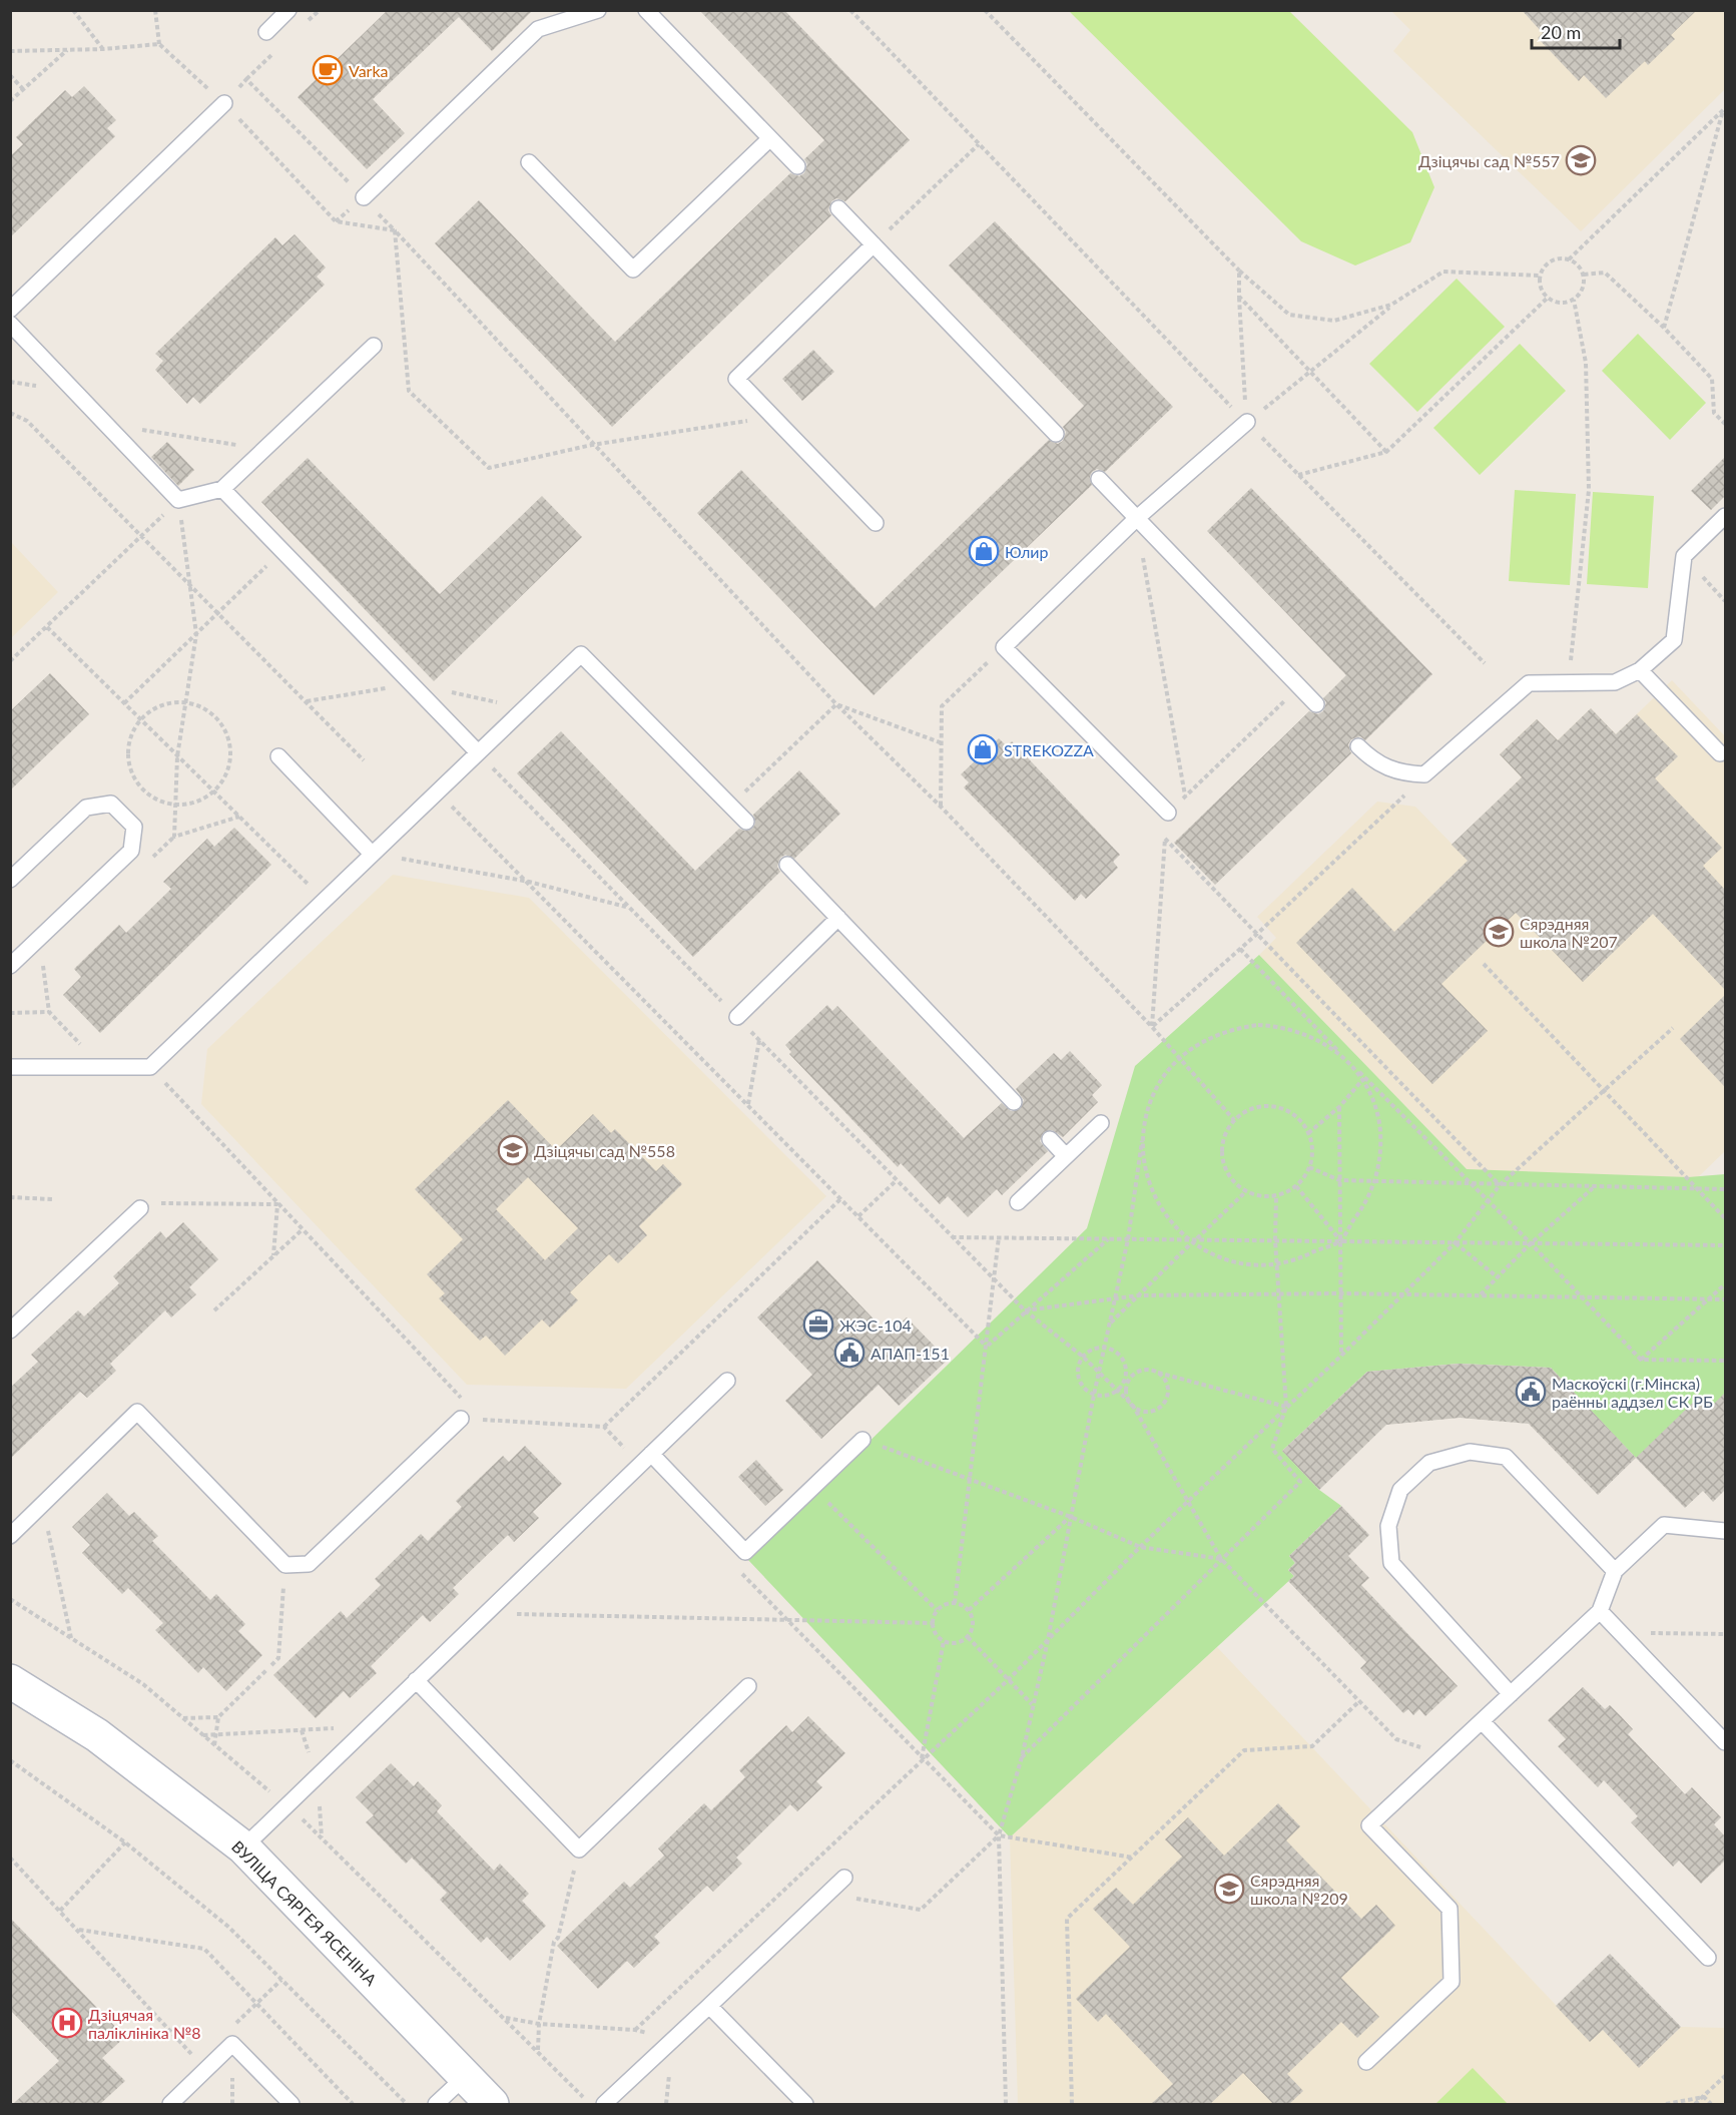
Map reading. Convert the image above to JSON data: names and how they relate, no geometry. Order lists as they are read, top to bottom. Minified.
{"streets":{"main road":["ВУЛІЦА СЯРГЕЯ ЯСЕНІНА"]},"places":{"cafe":["Varka"],"school or university":["Дзіцячы сад №557","Сярэдняя школа №207","Дзіцячы сад №558","Сярэдняя школа №209"],"shop":["Юлир","STREKOZZA"],"office":["ЖЭС-104"],"public building":["АПАП-151","Маскоўскі (г.Мінска) раённы аддзел СК РБ"],"hospital":["Дзіцячая паліклініка №8"]},"scale_bar":"20 m"}
